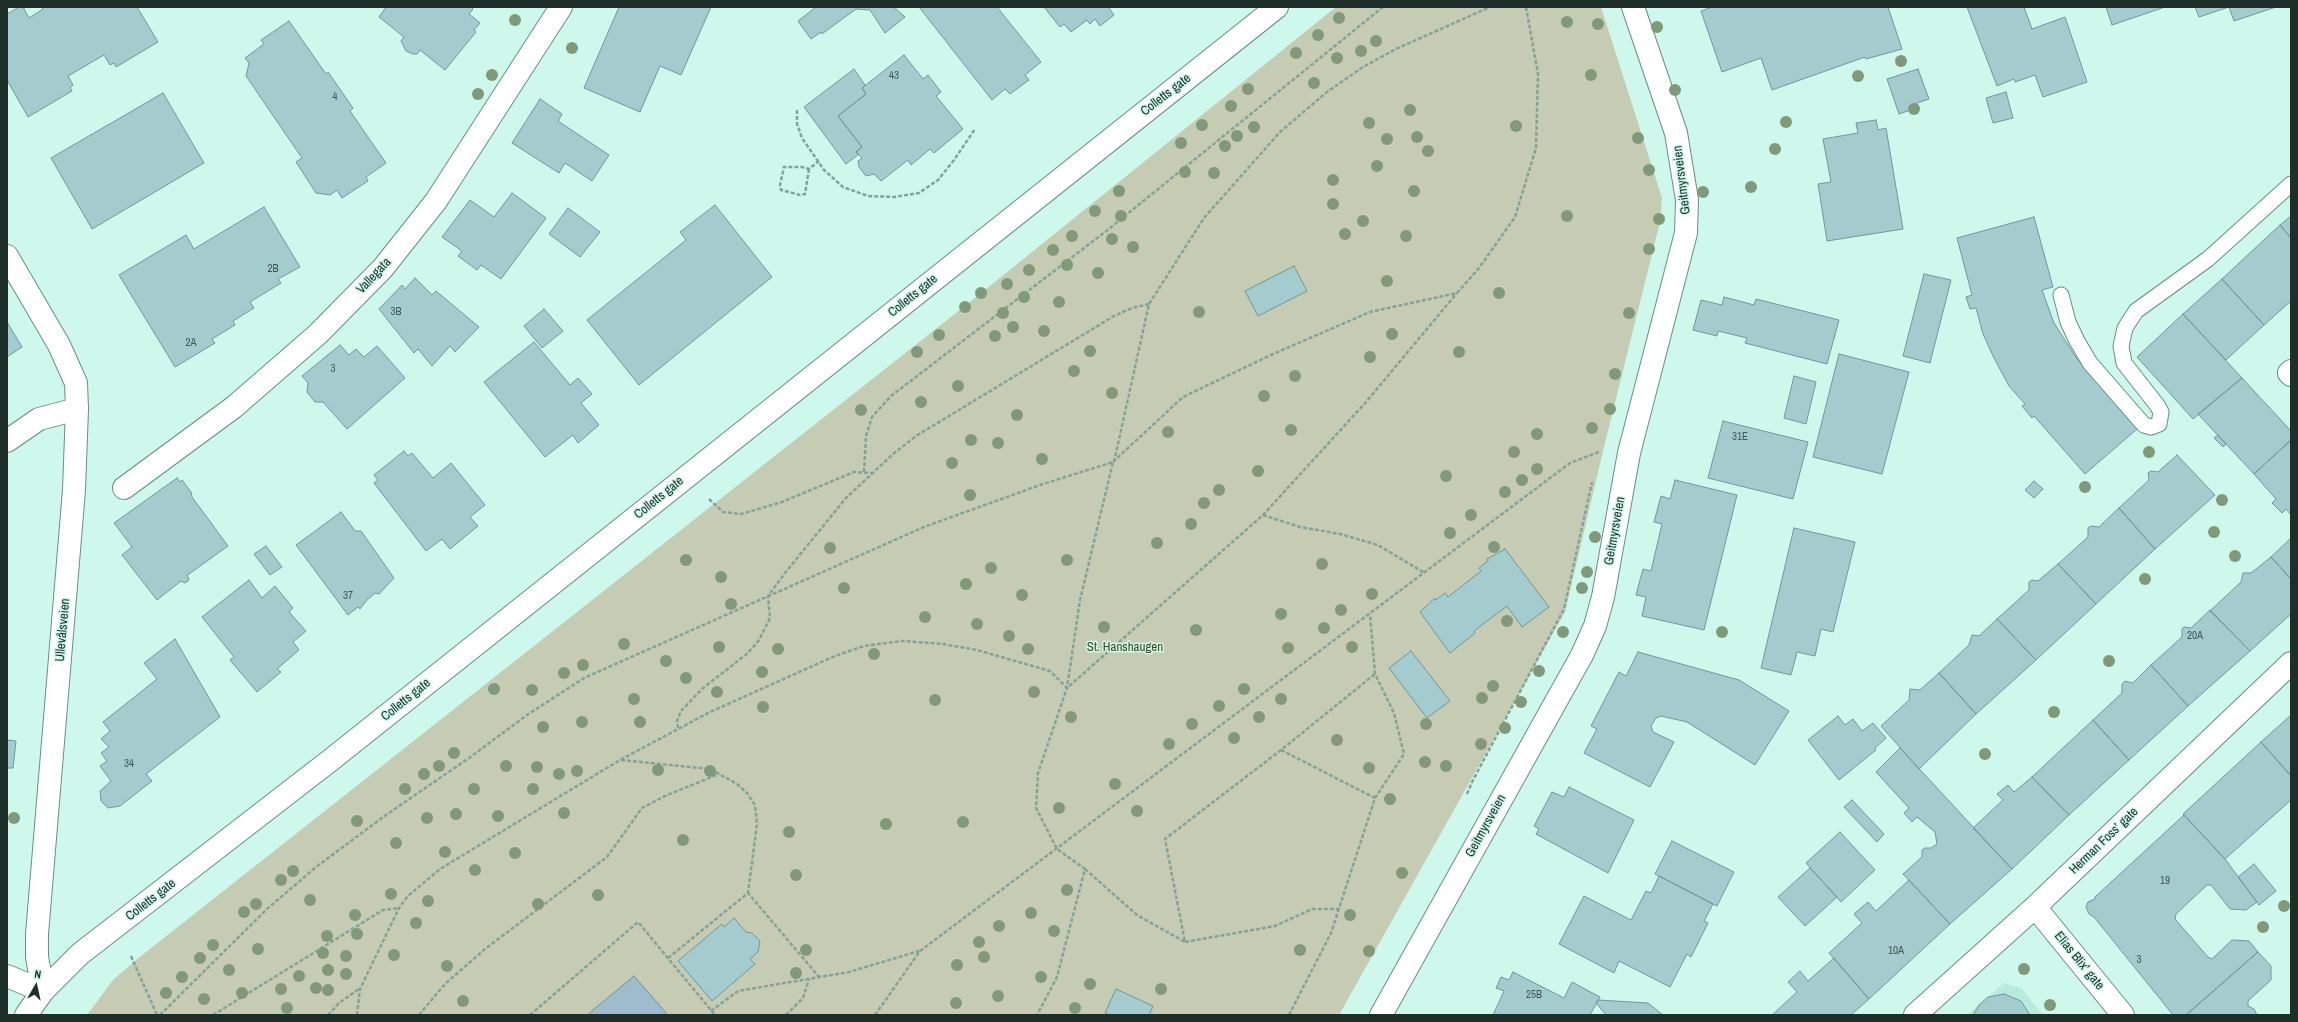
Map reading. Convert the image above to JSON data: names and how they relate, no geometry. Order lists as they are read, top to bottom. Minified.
{"streets":{"street":["Colletts gate","Geitmyrsveien","Vallegata","Ullevålsveien","Herman Foss’ gate","Elias Blix’ gate"]},"crossings":[["Colletts gate","Ullevålsveien"],["Herman Foss’ gate","Elias Blix’ gate"]],"parks":["St. Hanshaugen"],"house_numbers":["43","4","2B","3B","2A","3","31E","37","20A","34","19","10A","3","25B"],"north":"top"}
